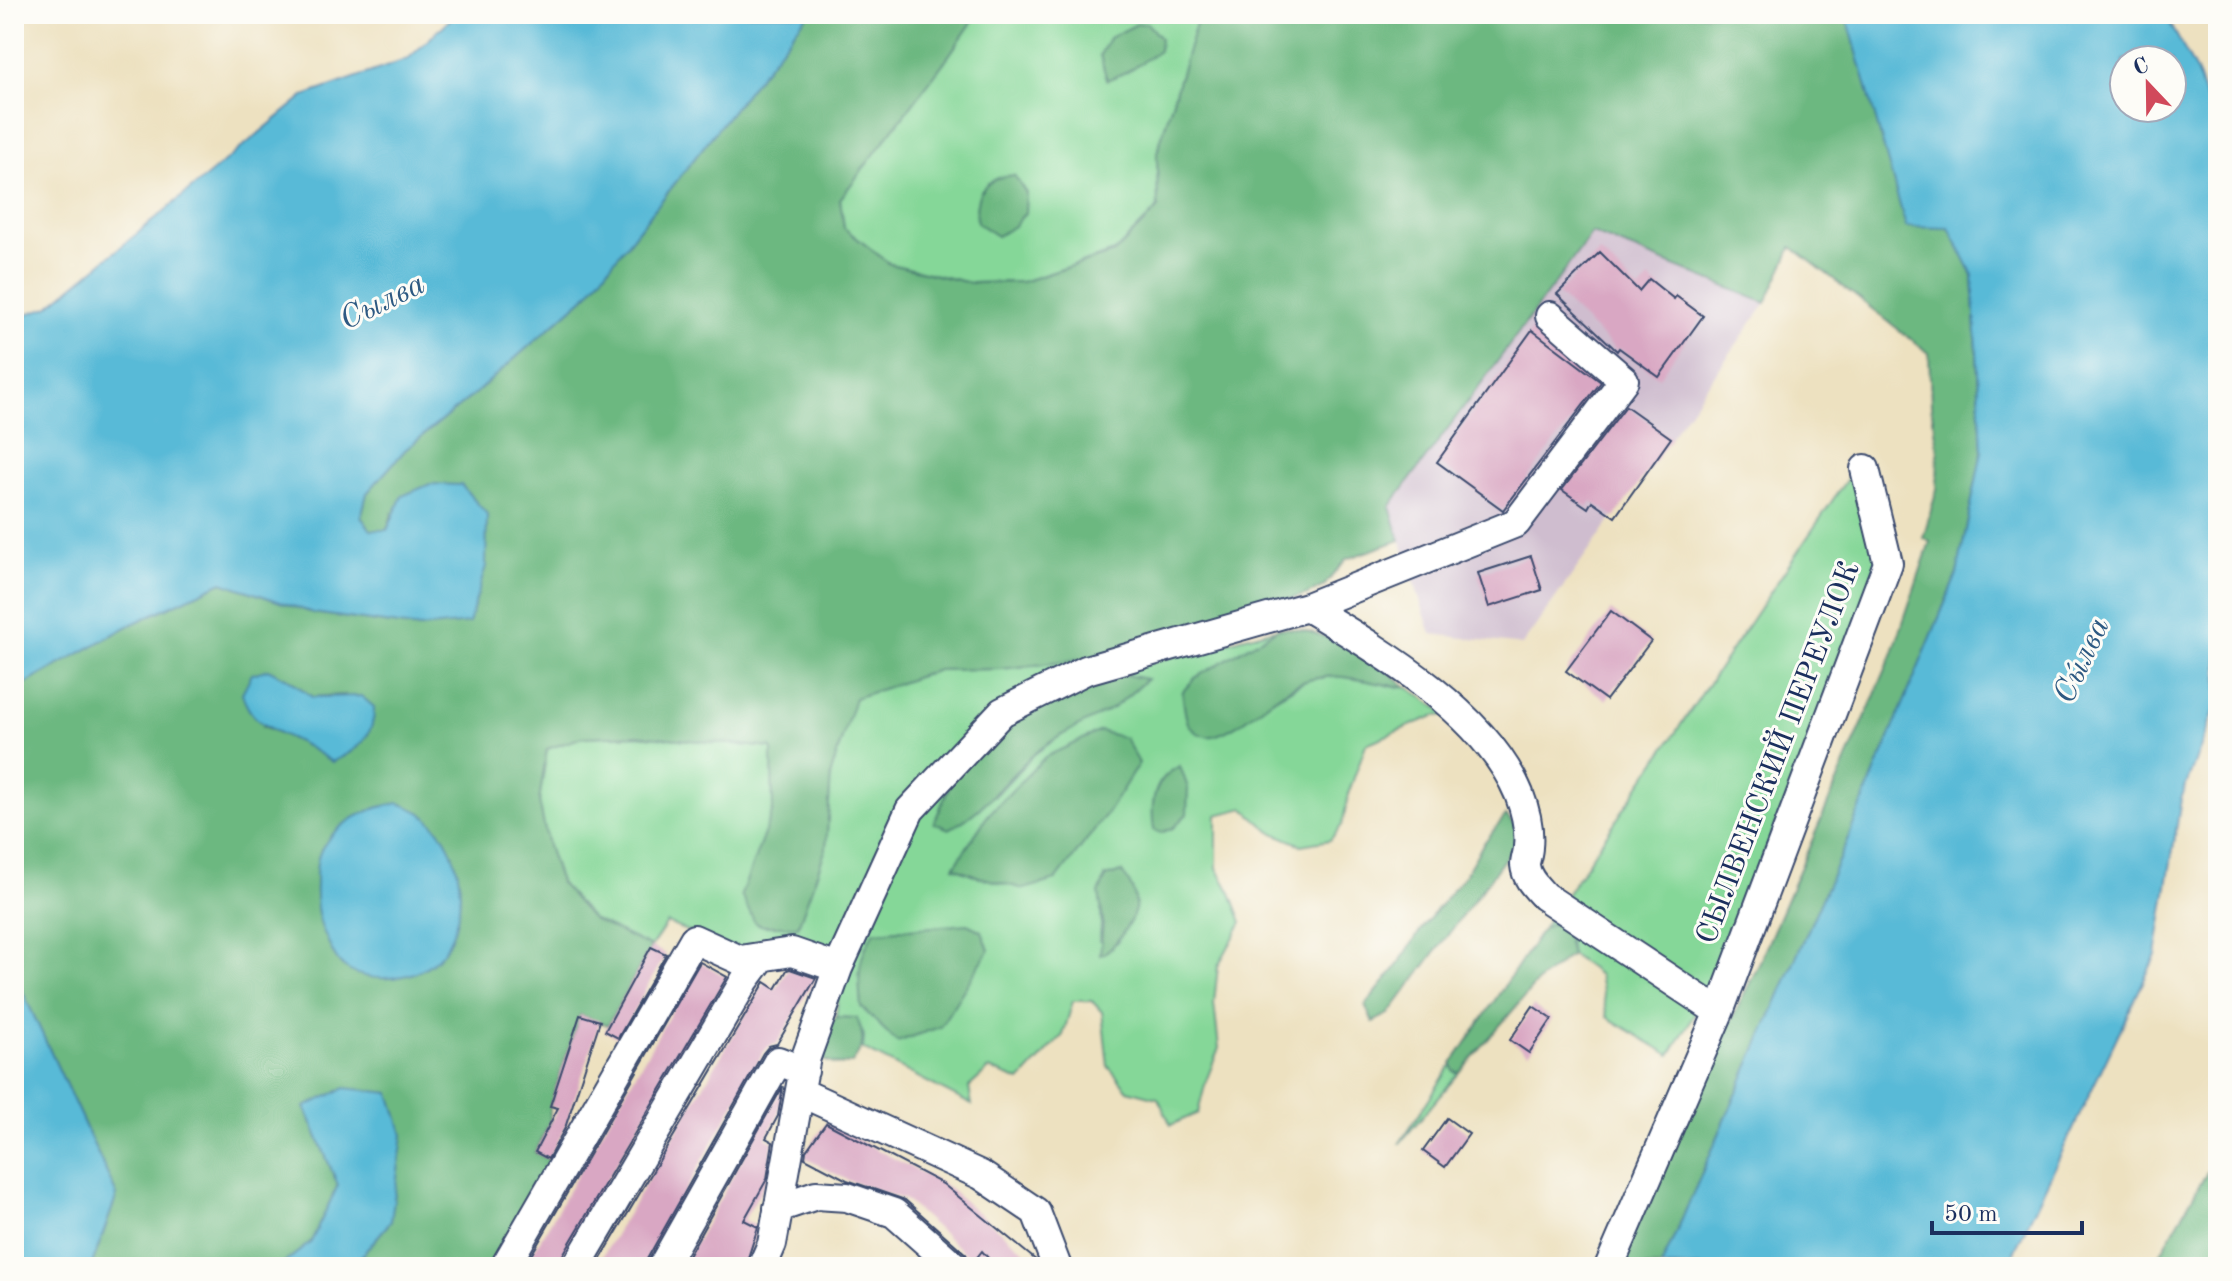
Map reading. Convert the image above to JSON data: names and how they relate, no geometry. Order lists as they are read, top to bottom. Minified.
{"streets":{"street":["СЫЛВЕНСКИЙ ПЕРЕУЛОК"]},"water":["Сылва","Сы́лва"],"scale_bar":"50 m","north":"top"}
